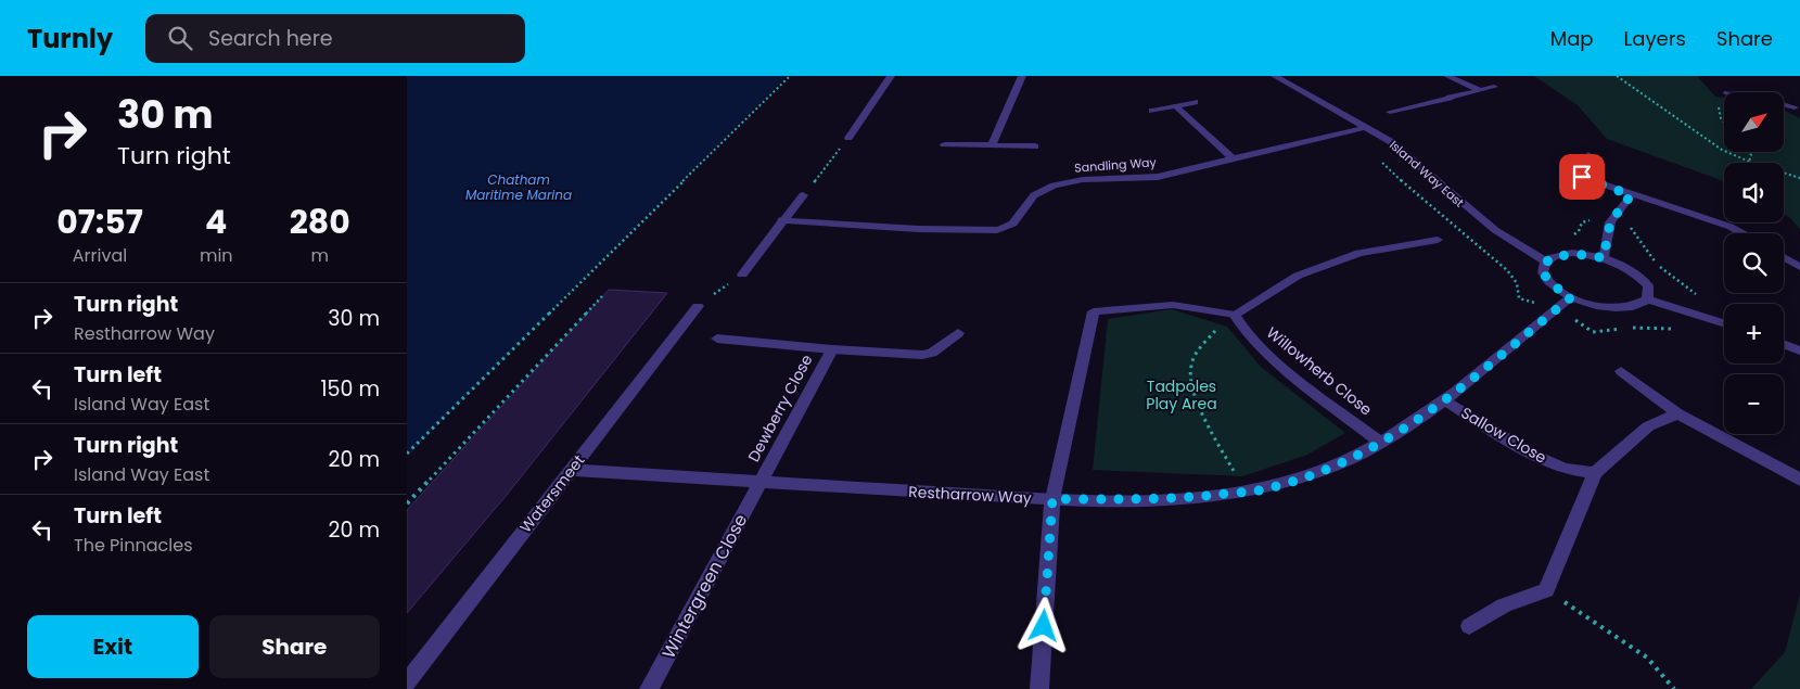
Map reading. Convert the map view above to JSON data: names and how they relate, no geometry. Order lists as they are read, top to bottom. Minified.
{"streets":{"street":["Sandling Way","Island Way East","Willowherb Close","Dewberry Close","Sallow Close","Watersmeet","Restharrow Way","Wintergreen Close"]},"crossings":[["Sandling Way","Island Way East"],["Willowherb Close","Restharrow Way"],["Dewberry Close","Restharrow Way"],["Dewberry Close","Wintergreen Close"],["Sallow Close","Restharrow Way"],["Watersmeet","Restharrow Way"],["Restharrow Way","Wintergreen Close"]],"water":["Chatham Maritime Marina"],"parks":["Tadpoles Play Area"],"north":"top right","page":{"header":"Turnly","search":"Search here","nav":["Map","Layers","Share"],"turn":["30 m","Turn right"],"map_buttons":["+","−"],"eta":["07:57","Arrival","4","min","280","m"],"list":[{"name":"Turn right","note":"Restharrow Way","value":"30 m"},{"name":"Turn left","note":"Island Way East","value":"150 m"},{"name":"Turn right","note":"Island Way East","value":"20 m"},{"name":"Turn left","note":"The Pinnacles","value":"20 m"}],"buttons":["Exit","Share"]}}
